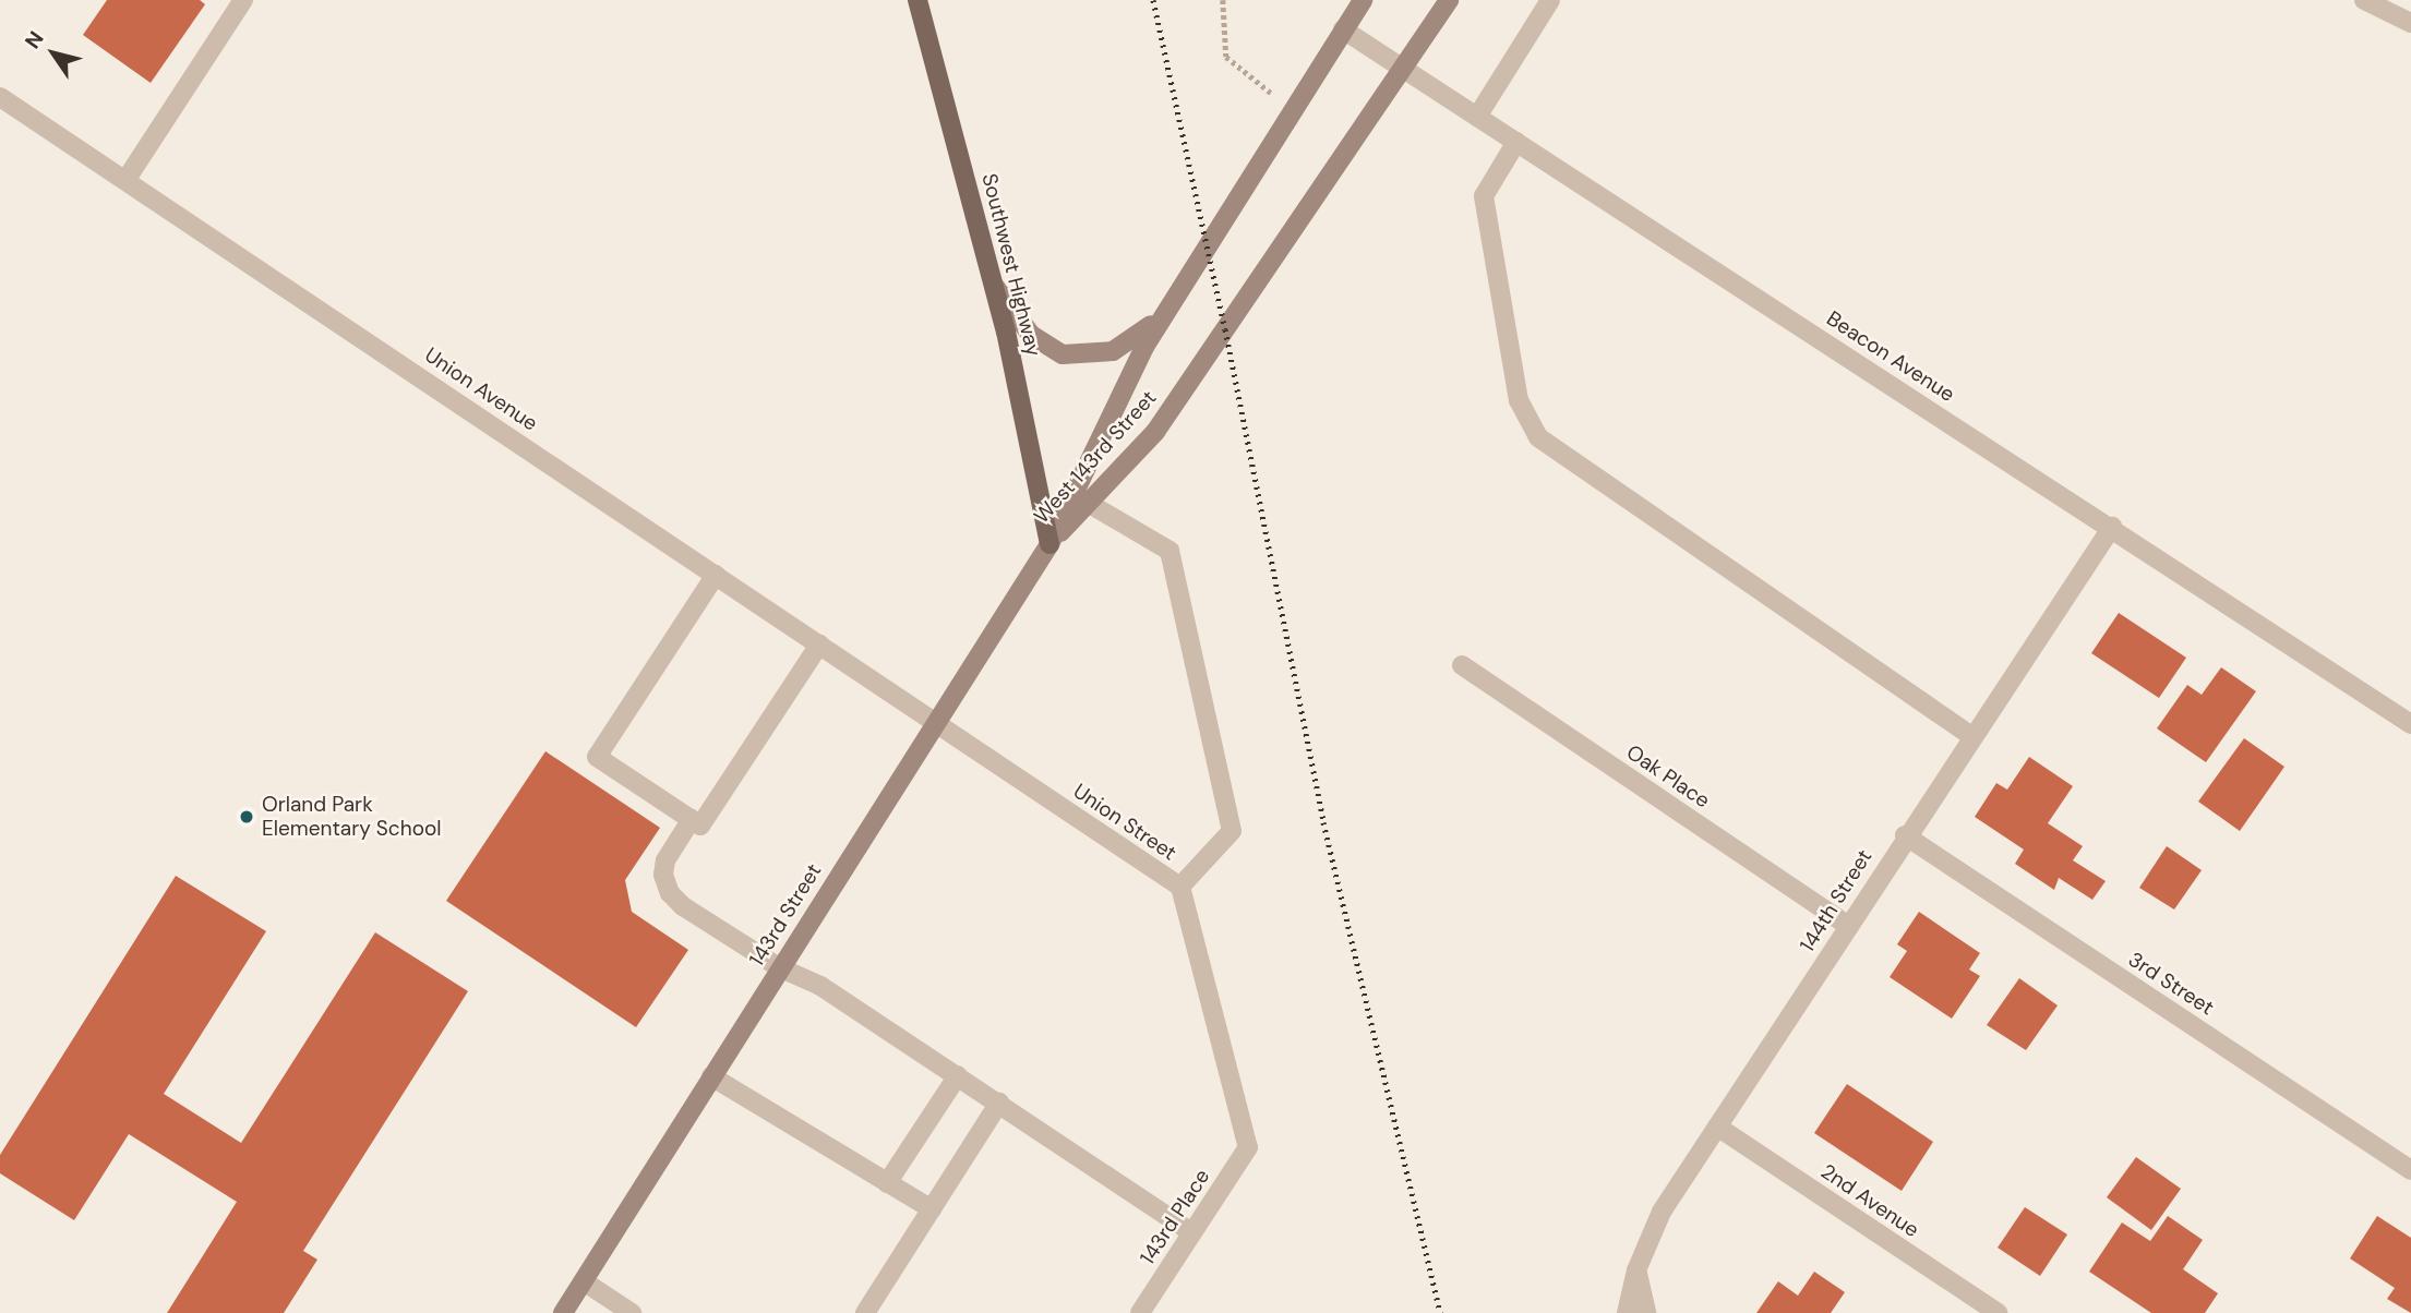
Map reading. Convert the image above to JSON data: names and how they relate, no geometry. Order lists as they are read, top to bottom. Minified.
{"streets":{"main road":["Southwest Highway","West 143rd Street","143rd Street"],"street":["Beacon Avenue","Union Avenue","Oak Place","Union Street","144th Street","3rd Street","2nd Avenue","143rd Place"]},"crossings":[["Southwest Highway","West 143rd Street"],["Southwest Highway","143rd Street"],["Beacon Avenue","West 143rd Street"],["Beacon Avenue","144th Street"],["Union Avenue","Union Street"],["Union Avenue","143rd Street"],["West 143rd Street","143rd Street"],["Oak Place","144th Street"],["Union Street","143rd Street"],["Union Street","143rd Place"],["144th Street","3rd Street"],["144th Street","2nd Avenue"]],"places":["Orland Park Elementary School"],"north":"top left"}
